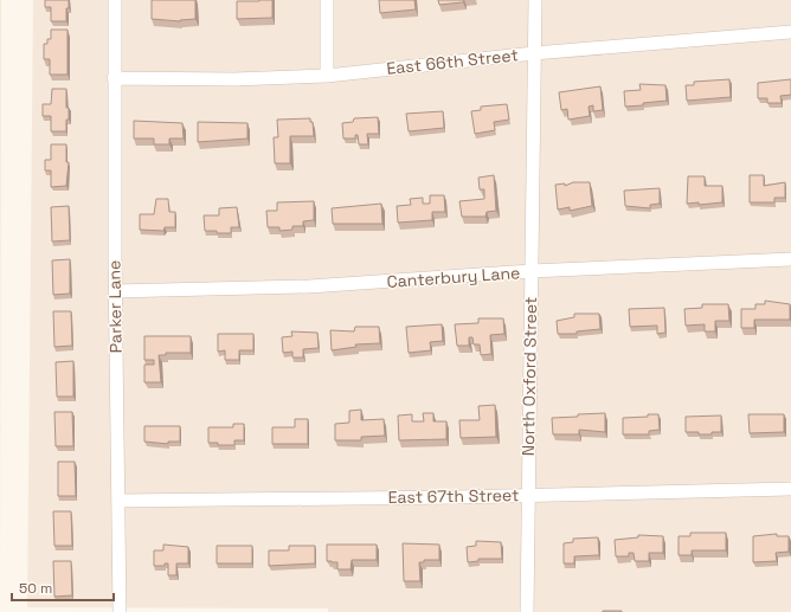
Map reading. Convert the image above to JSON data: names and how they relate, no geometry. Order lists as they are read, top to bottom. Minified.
{"streets":{"street":["East 66th Street","Canterbury Lane","Parker Lane","North Oxford Street","East 67th Street"]},"crossings":[["East 66th Street","Parker Lane"],["East 66th Street","North Oxford Street"],["Canterbury Lane","Parker Lane"],["Canterbury Lane","North Oxford Street"],["Parker Lane","East 67th Street"],["North Oxford Street","East 67th Street"]],"scale_bar":"50 m"}
